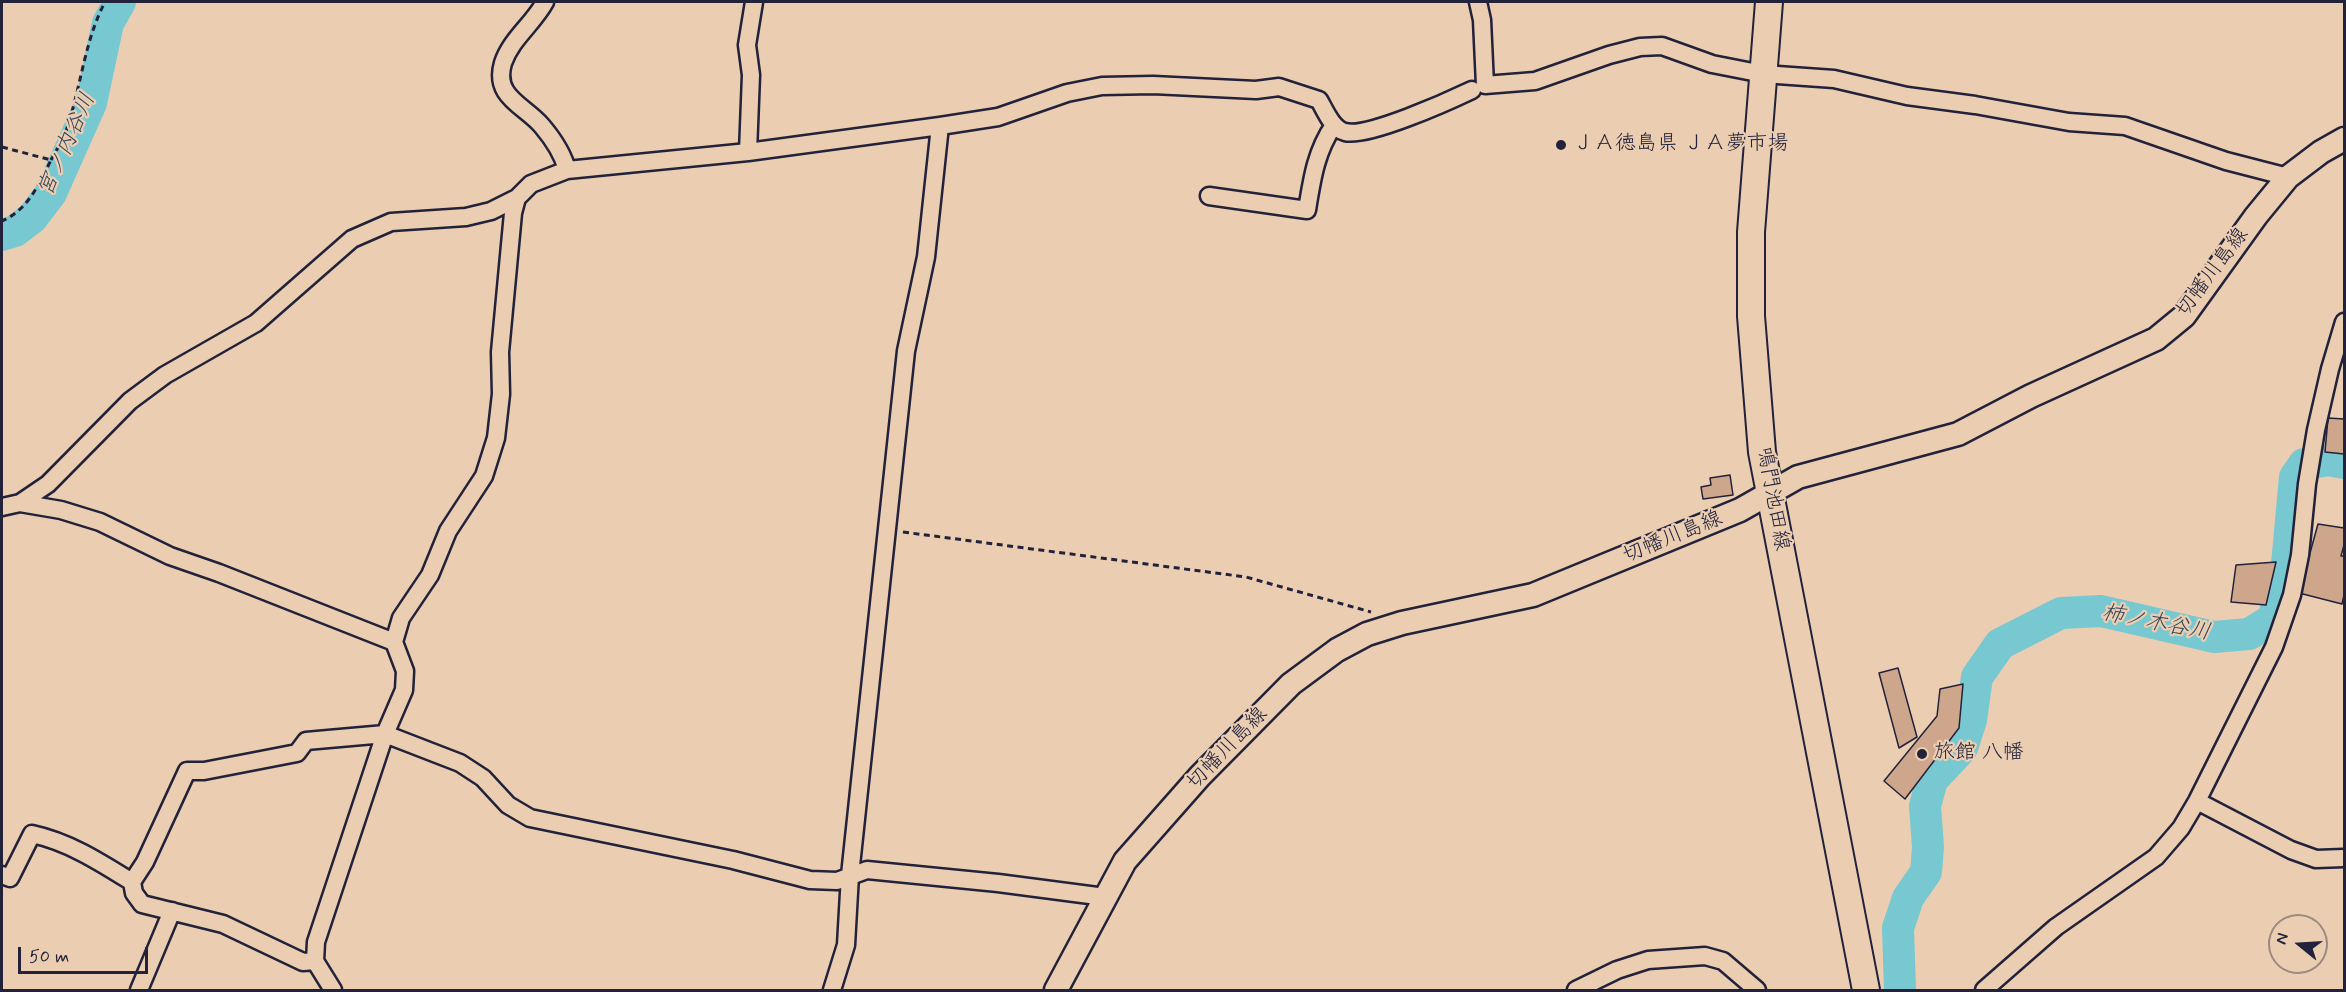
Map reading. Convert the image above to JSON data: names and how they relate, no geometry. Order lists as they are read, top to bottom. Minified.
{"streets":{"main road":["切幡川島線","鳴門池田線"]},"crossings":[["切幡川島線","鳴門池田線"]],"water":["宮ノ内谷川","柿ノ木谷川"],"places":["ＪＡ徳島県 ＪＡ夢市場","旅館 八幡"],"scale_bar":"50 m","north":"left"}
